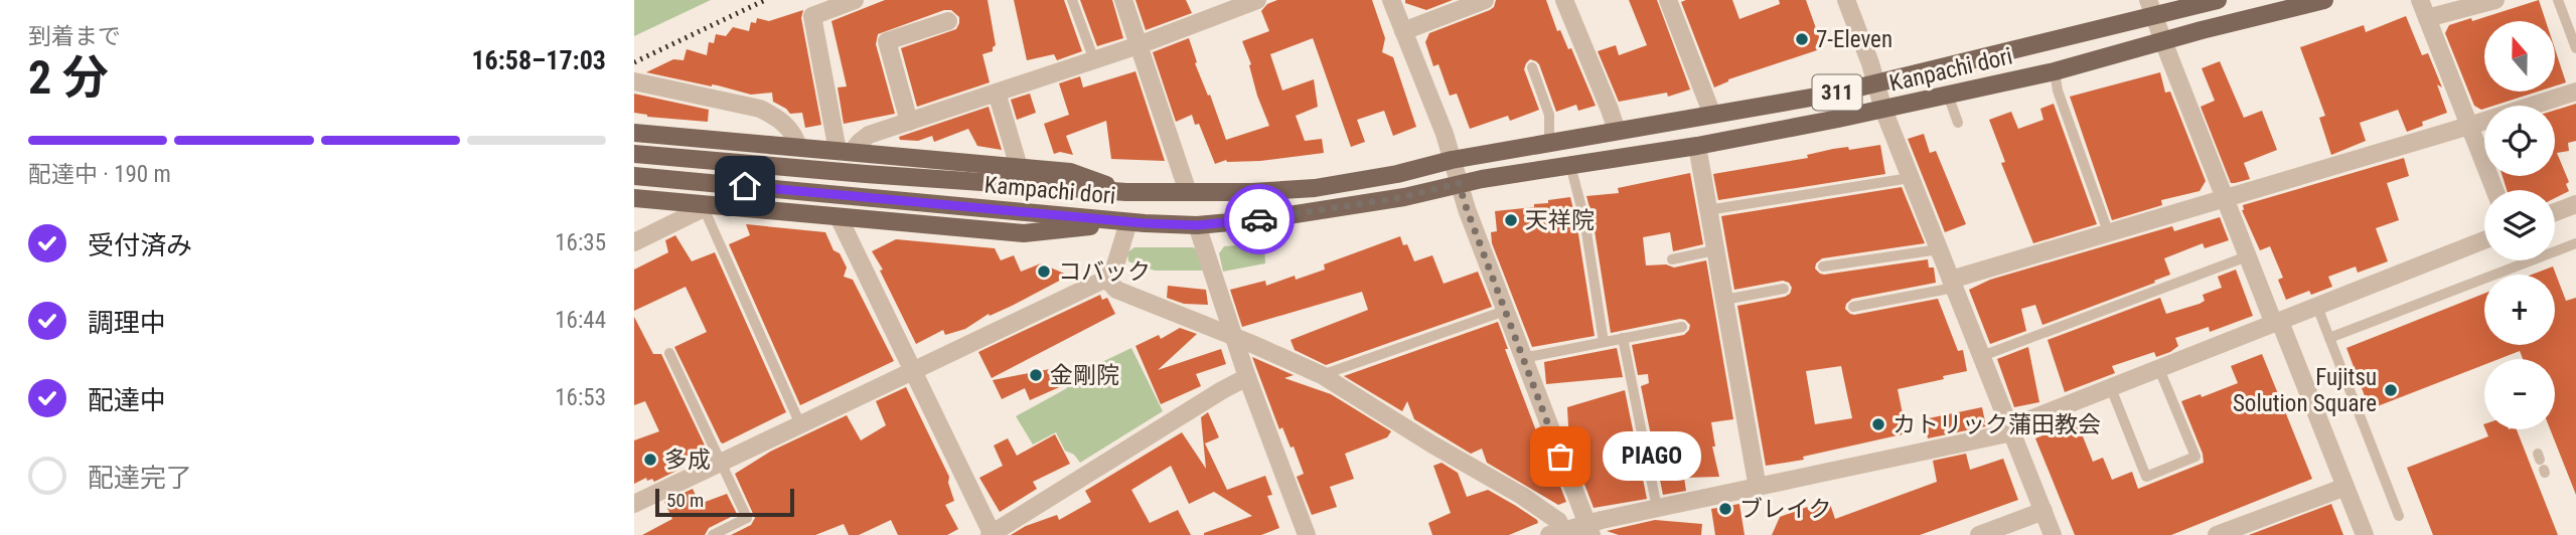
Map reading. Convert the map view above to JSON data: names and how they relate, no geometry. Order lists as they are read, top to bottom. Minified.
{"streets":{"main road":["Kanpachi dori","311","Kampachi dori"]},"crossings":[["Kanpachi dori","Kampachi dori"]],"places":["7-Eleven","天祥院","コバック","金剛院","Fujitsu Solution Square","カトリック蒲田教会","PIAGO","多成","ブレイク"],"scale_bar":"50 m","north":"top","page":{"heading":["2 分","到着まで","16:58–17:03"],"map_buttons":["+","−"],"bar":"配達中 · 190 m","list":[["受付済み","16:35"],["調理中","16:44"],["配達中","16:53"],"配達完了"],"bubble":"PIAGO","scale":"50 m"}}
